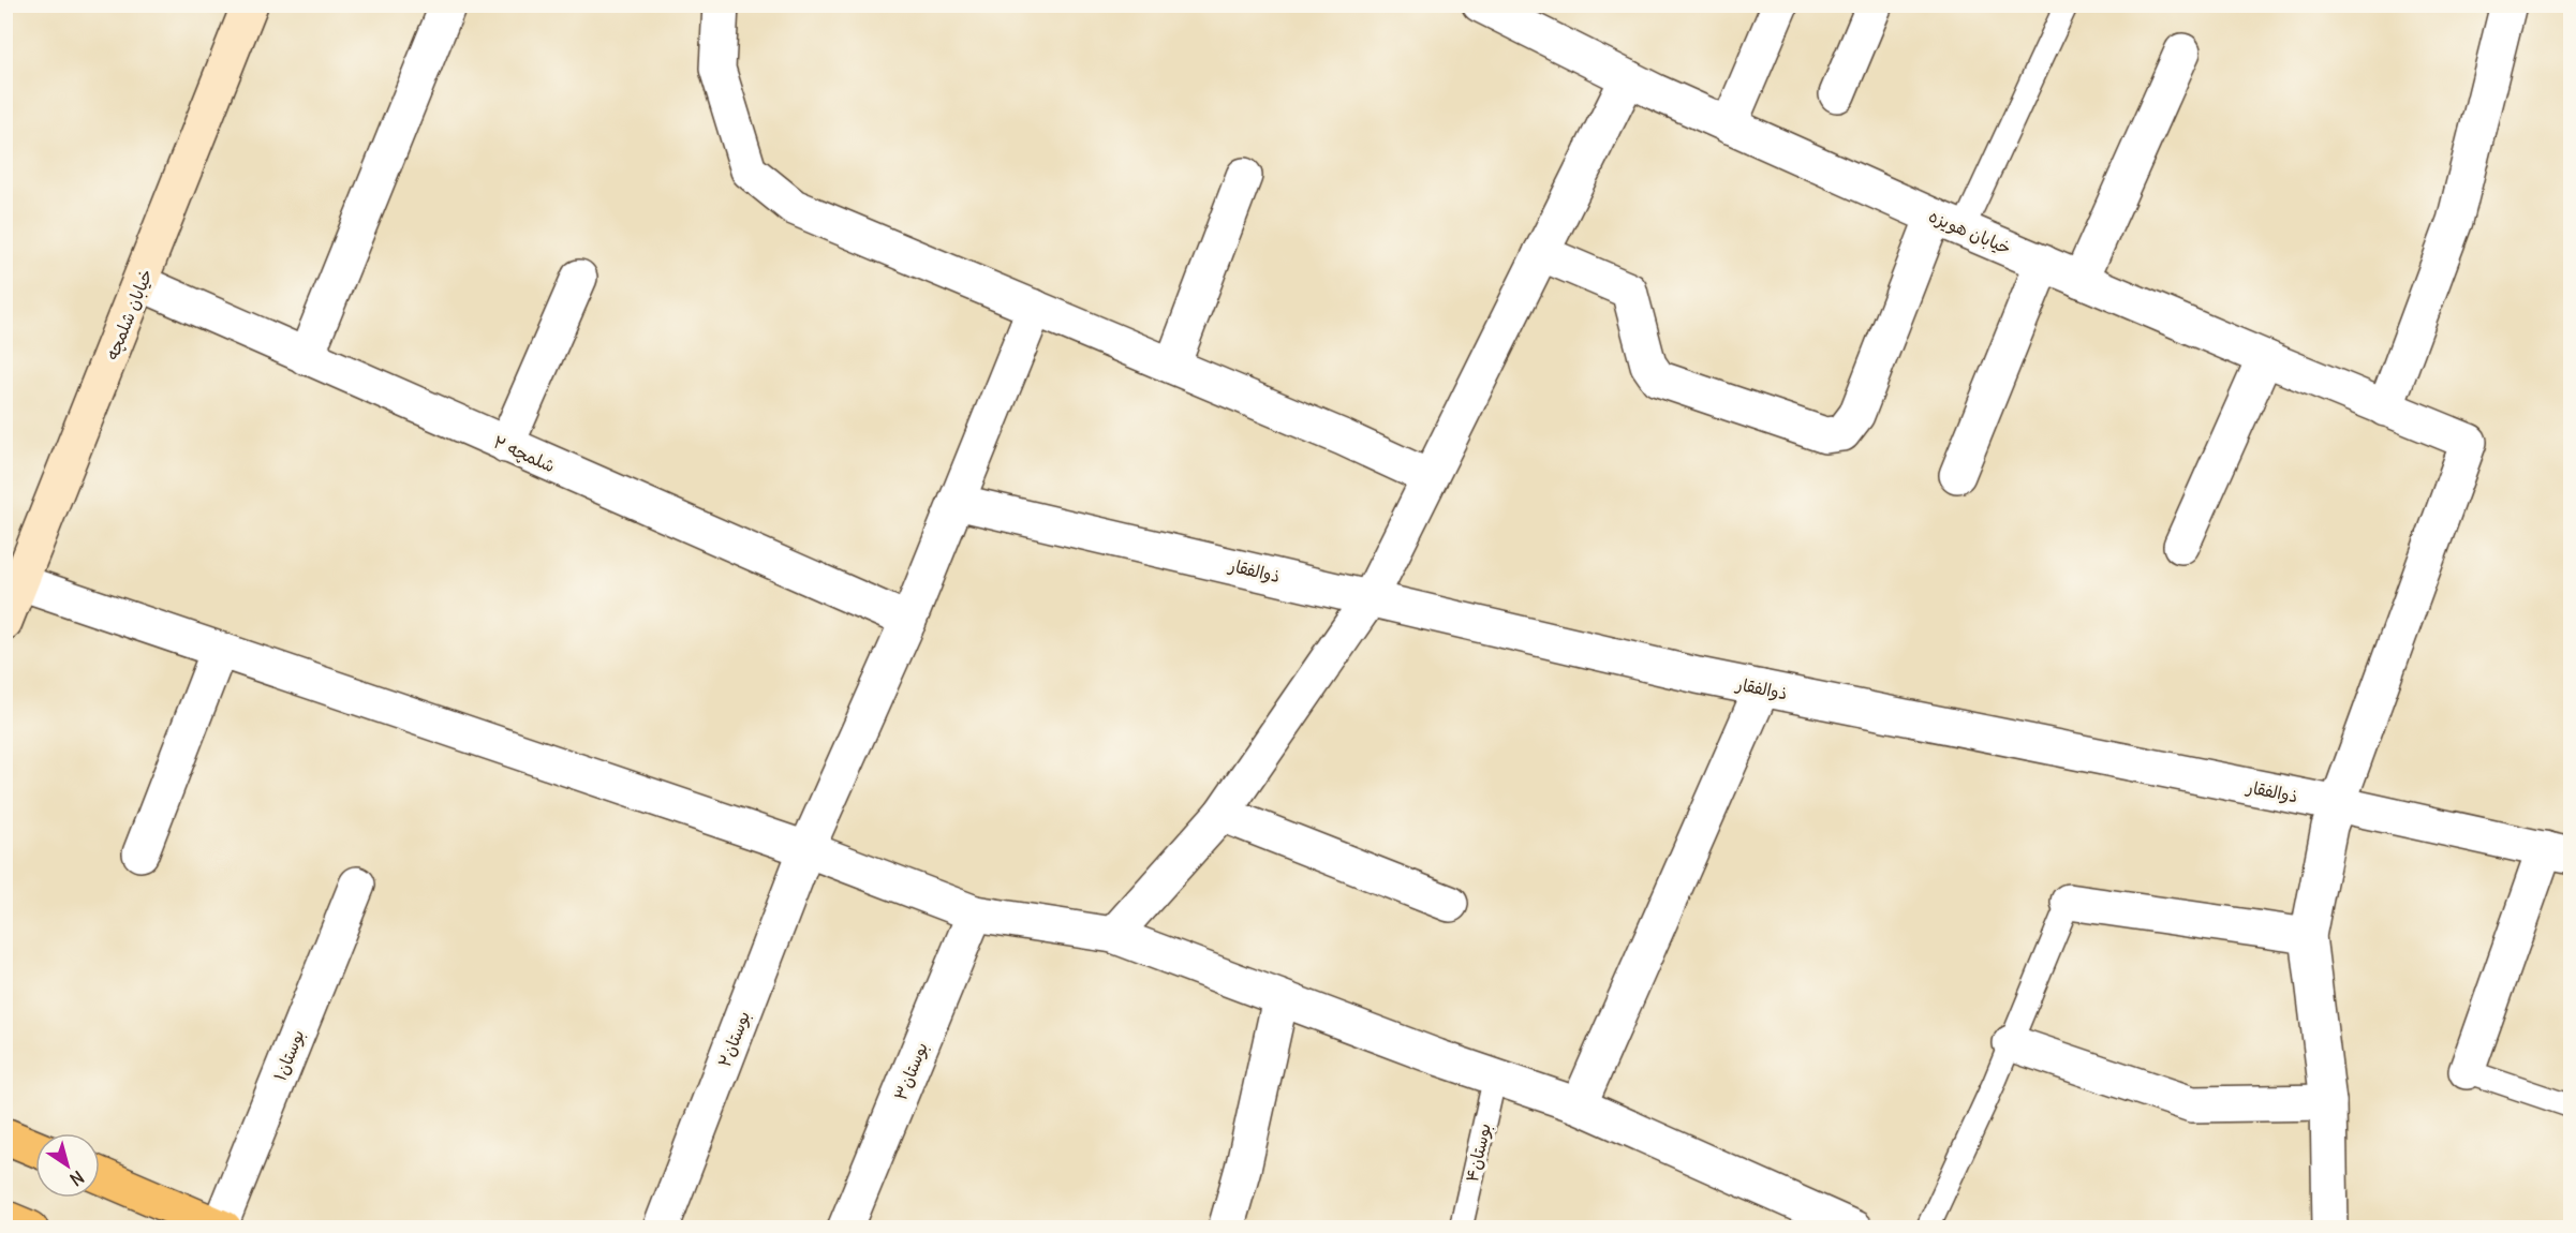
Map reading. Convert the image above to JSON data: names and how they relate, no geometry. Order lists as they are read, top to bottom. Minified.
{"streets":{"street":["خیابان هویزه","خیابان شلمچه","شلمچه ۲","ذوالفقار","بوستان۲","بوستان۱","بوستان۳"],"lane":["بوستان۴"]},"crossings":[["خیابان هویزه","ذوالفقار"],["خیابان شلمچه","شلمچه ۲"],["شلمچه ۲","بوستان۲"],["ذوالفقار","بوستان۲"]],"north":"bottom right"}
